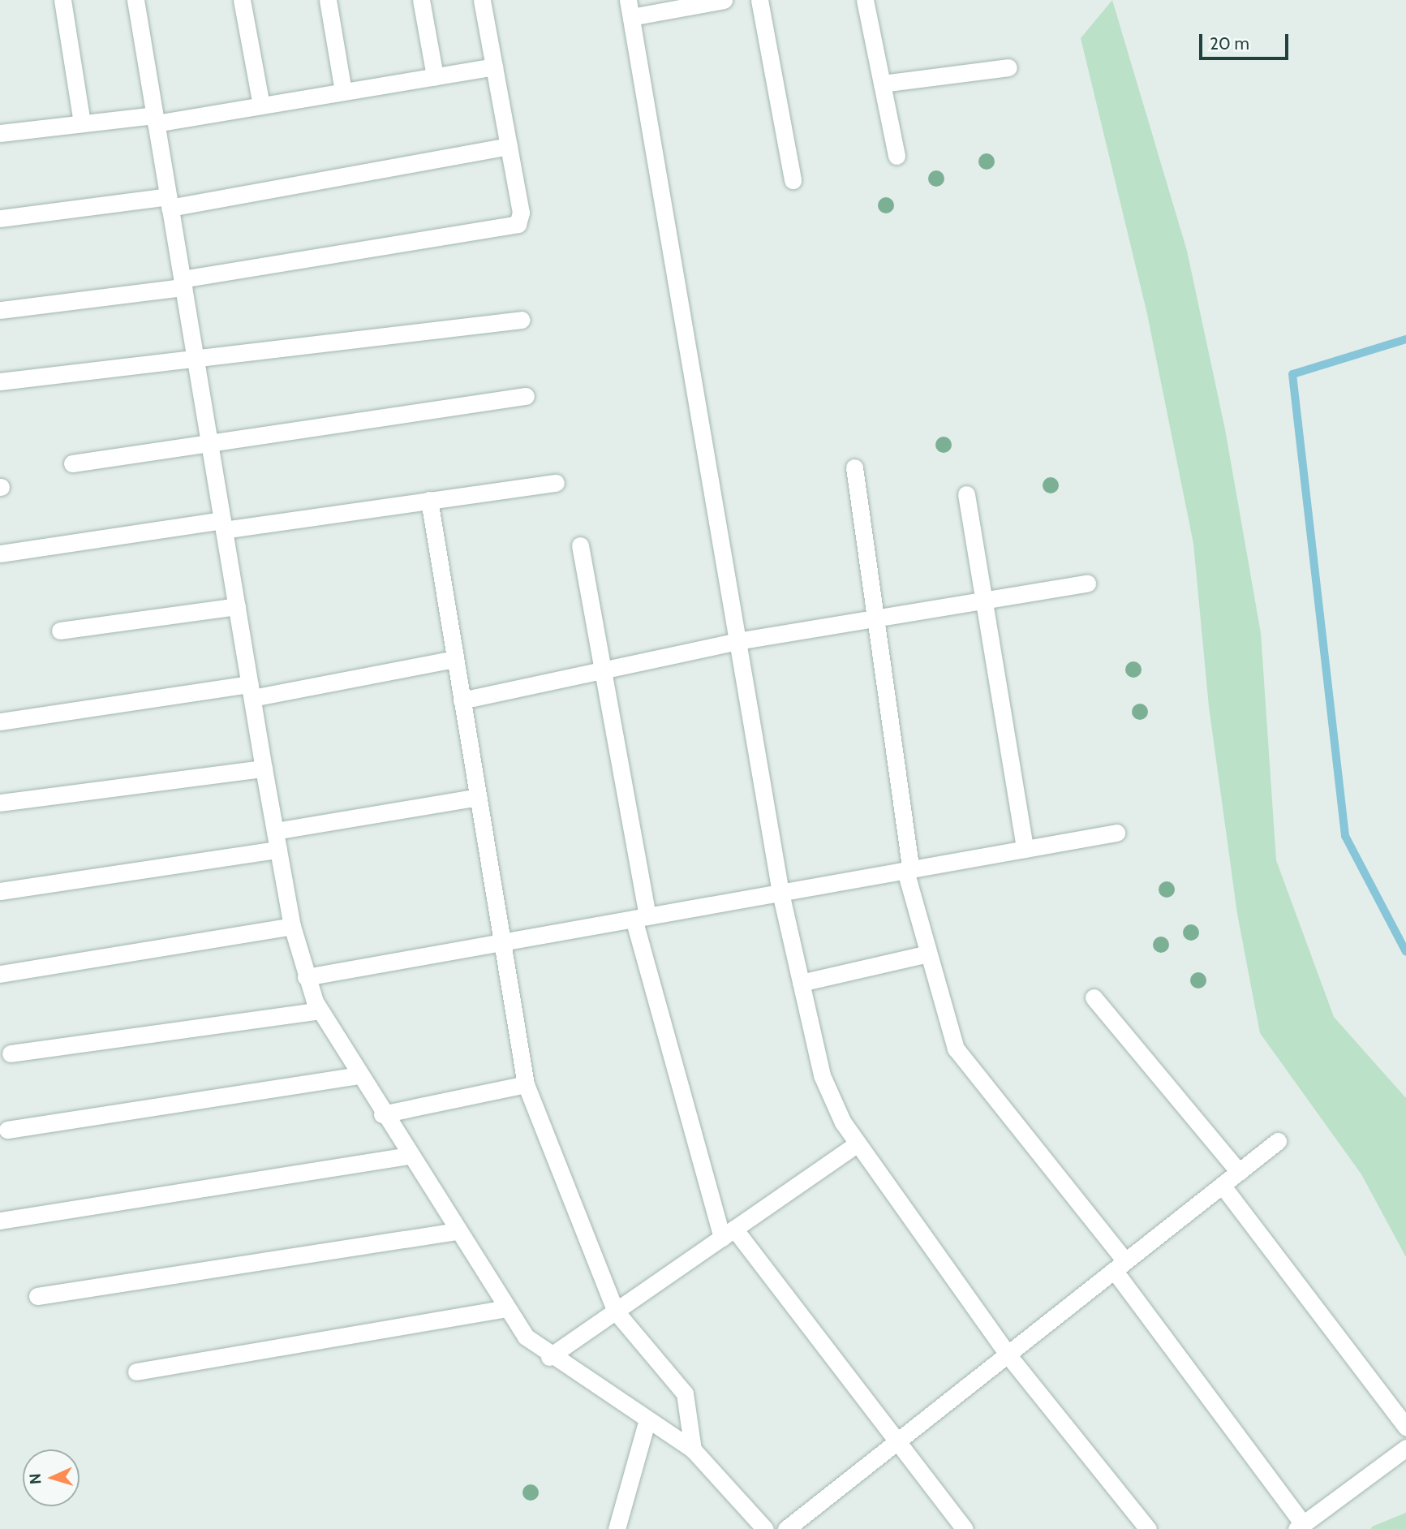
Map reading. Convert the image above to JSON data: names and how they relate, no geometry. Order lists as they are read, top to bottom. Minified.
{"scale_bar":"20 m","north":"left"}
